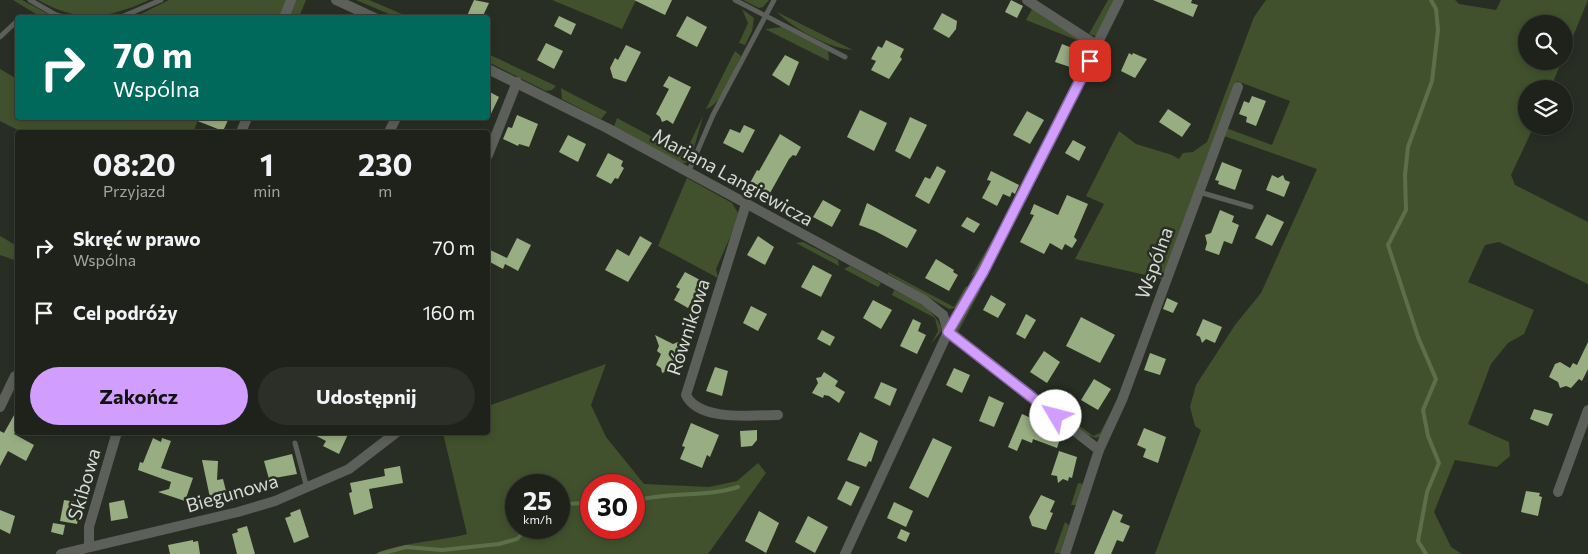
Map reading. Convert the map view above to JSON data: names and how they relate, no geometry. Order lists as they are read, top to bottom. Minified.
{"streets":{"street":["Mariana Langiewicza","Wspólna","Równikowa","Skibowa","Biegunowa"]},"crossings":[["Mariana Langiewicza","Równikowa"],["Skibowa","Biegunowa"]],"page":{"turn":["70 m","Wspólna"],"eta":["08:20","Przyjazd","1","min","230","m"],"list":[{"name":"Skręć w prawo","note":"Wspólna","value":"70 m"},{"name":"Cel podróży","value":"160 m"}],"buttons":["Zakończ","Udostępnij"],"speed":"25 km/h","limit":"30"}}
